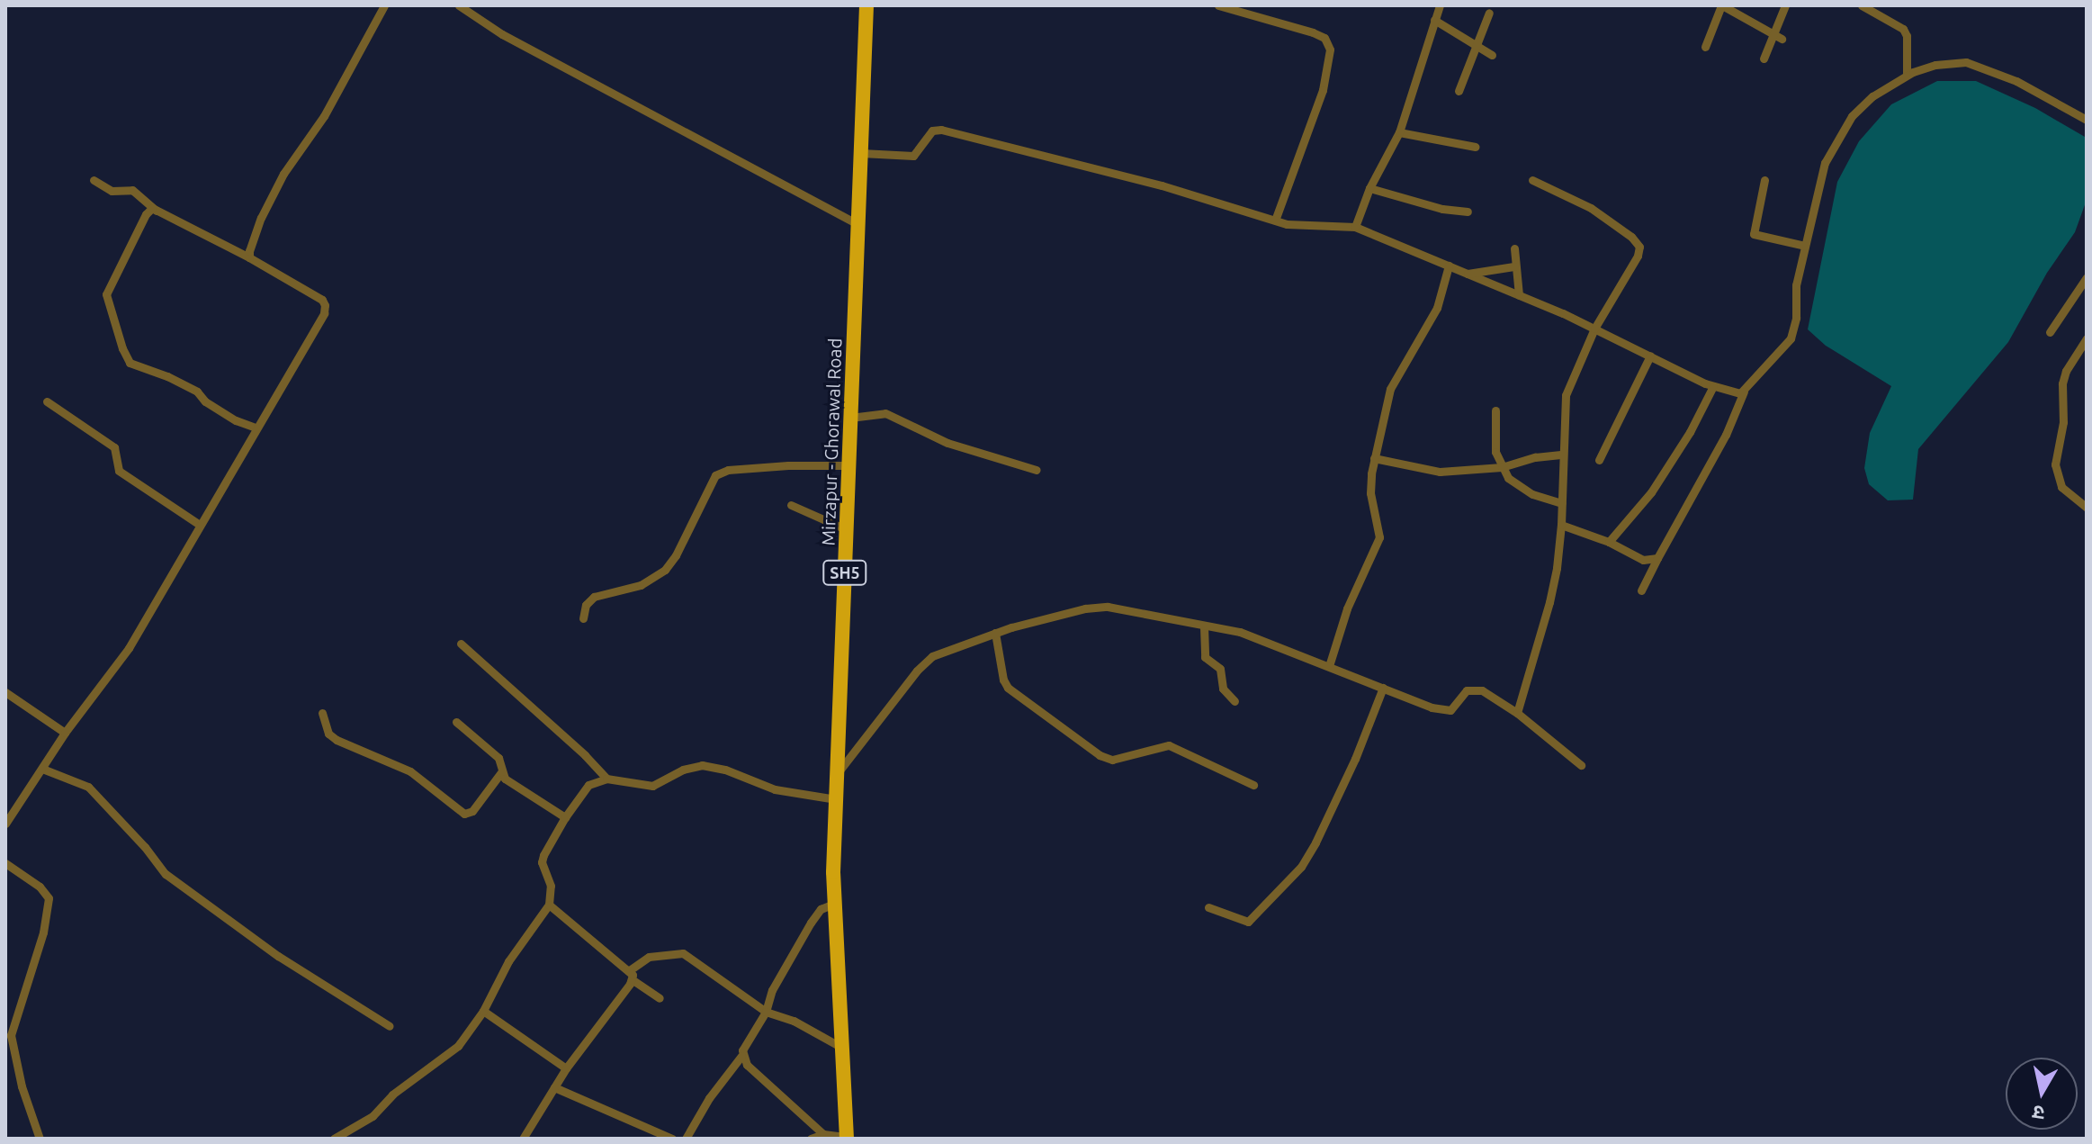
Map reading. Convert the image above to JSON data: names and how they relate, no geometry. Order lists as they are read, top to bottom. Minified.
{"streets":{"main road":["Mirzapur - Ghorawal Road","SH5"]},"north":"bottom"}
